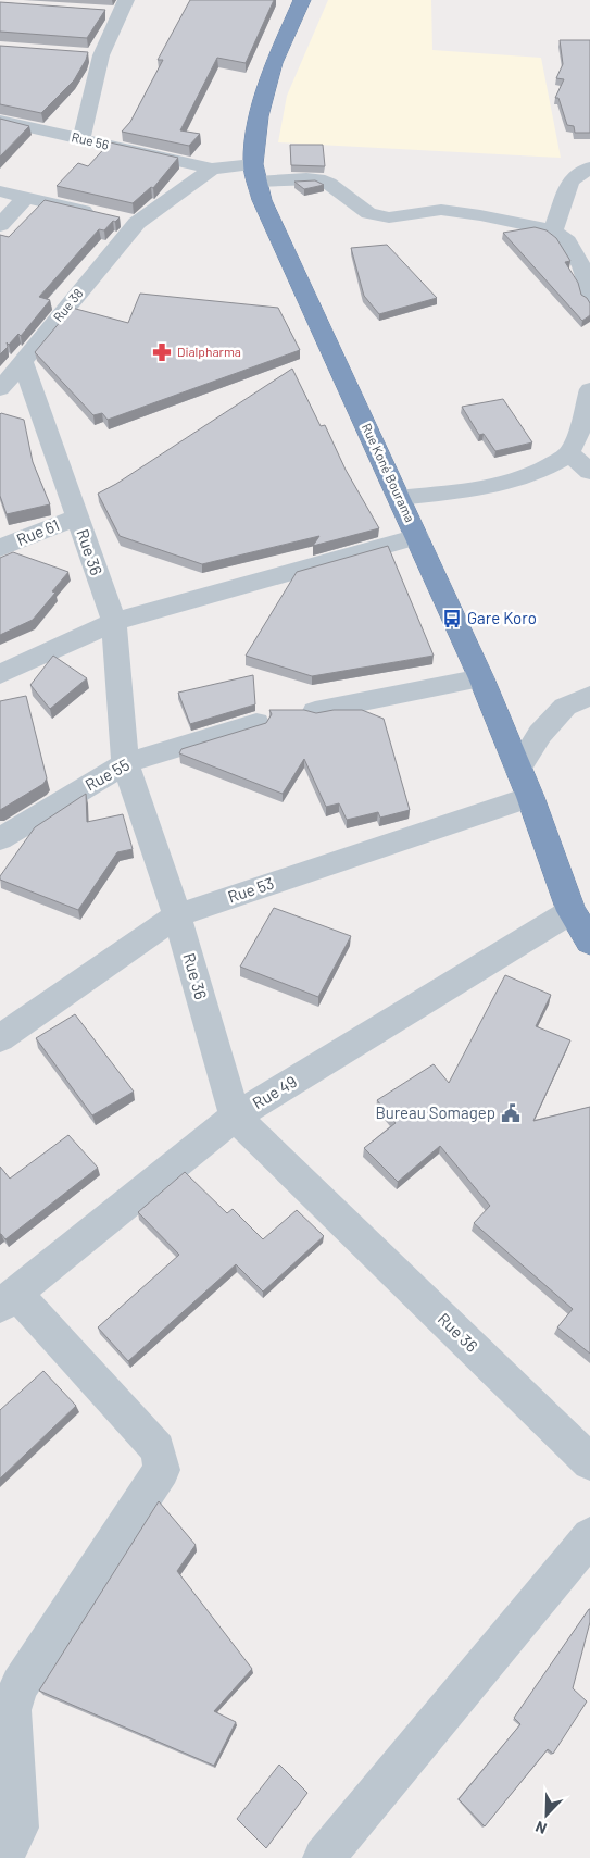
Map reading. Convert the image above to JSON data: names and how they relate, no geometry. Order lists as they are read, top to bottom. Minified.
{"streets":{"highway":["Rue Koné Bourama"],"street":["Rue 56","Rue 38","Rue 61","Rue 36","Rue 55","Rue 53","Rue 49"]},"crossings":[["Rue 56","Rue 38"],["Rue 38","Rue 36"],["Rue Koné Bourama","Rue 53"],["Rue Koné Bourama","Rue 49"],["Rue 61","Rue 36"],["Rue 36","Rue 55"],["Rue 36","Rue 53"],["Rue 36","Rue 49"]],"places":{"pharmacy":["Dialpharma"],"bus stop":["Gare Koro"],"public building":["Bureau Somagep"]},"north":"bottom left"}
